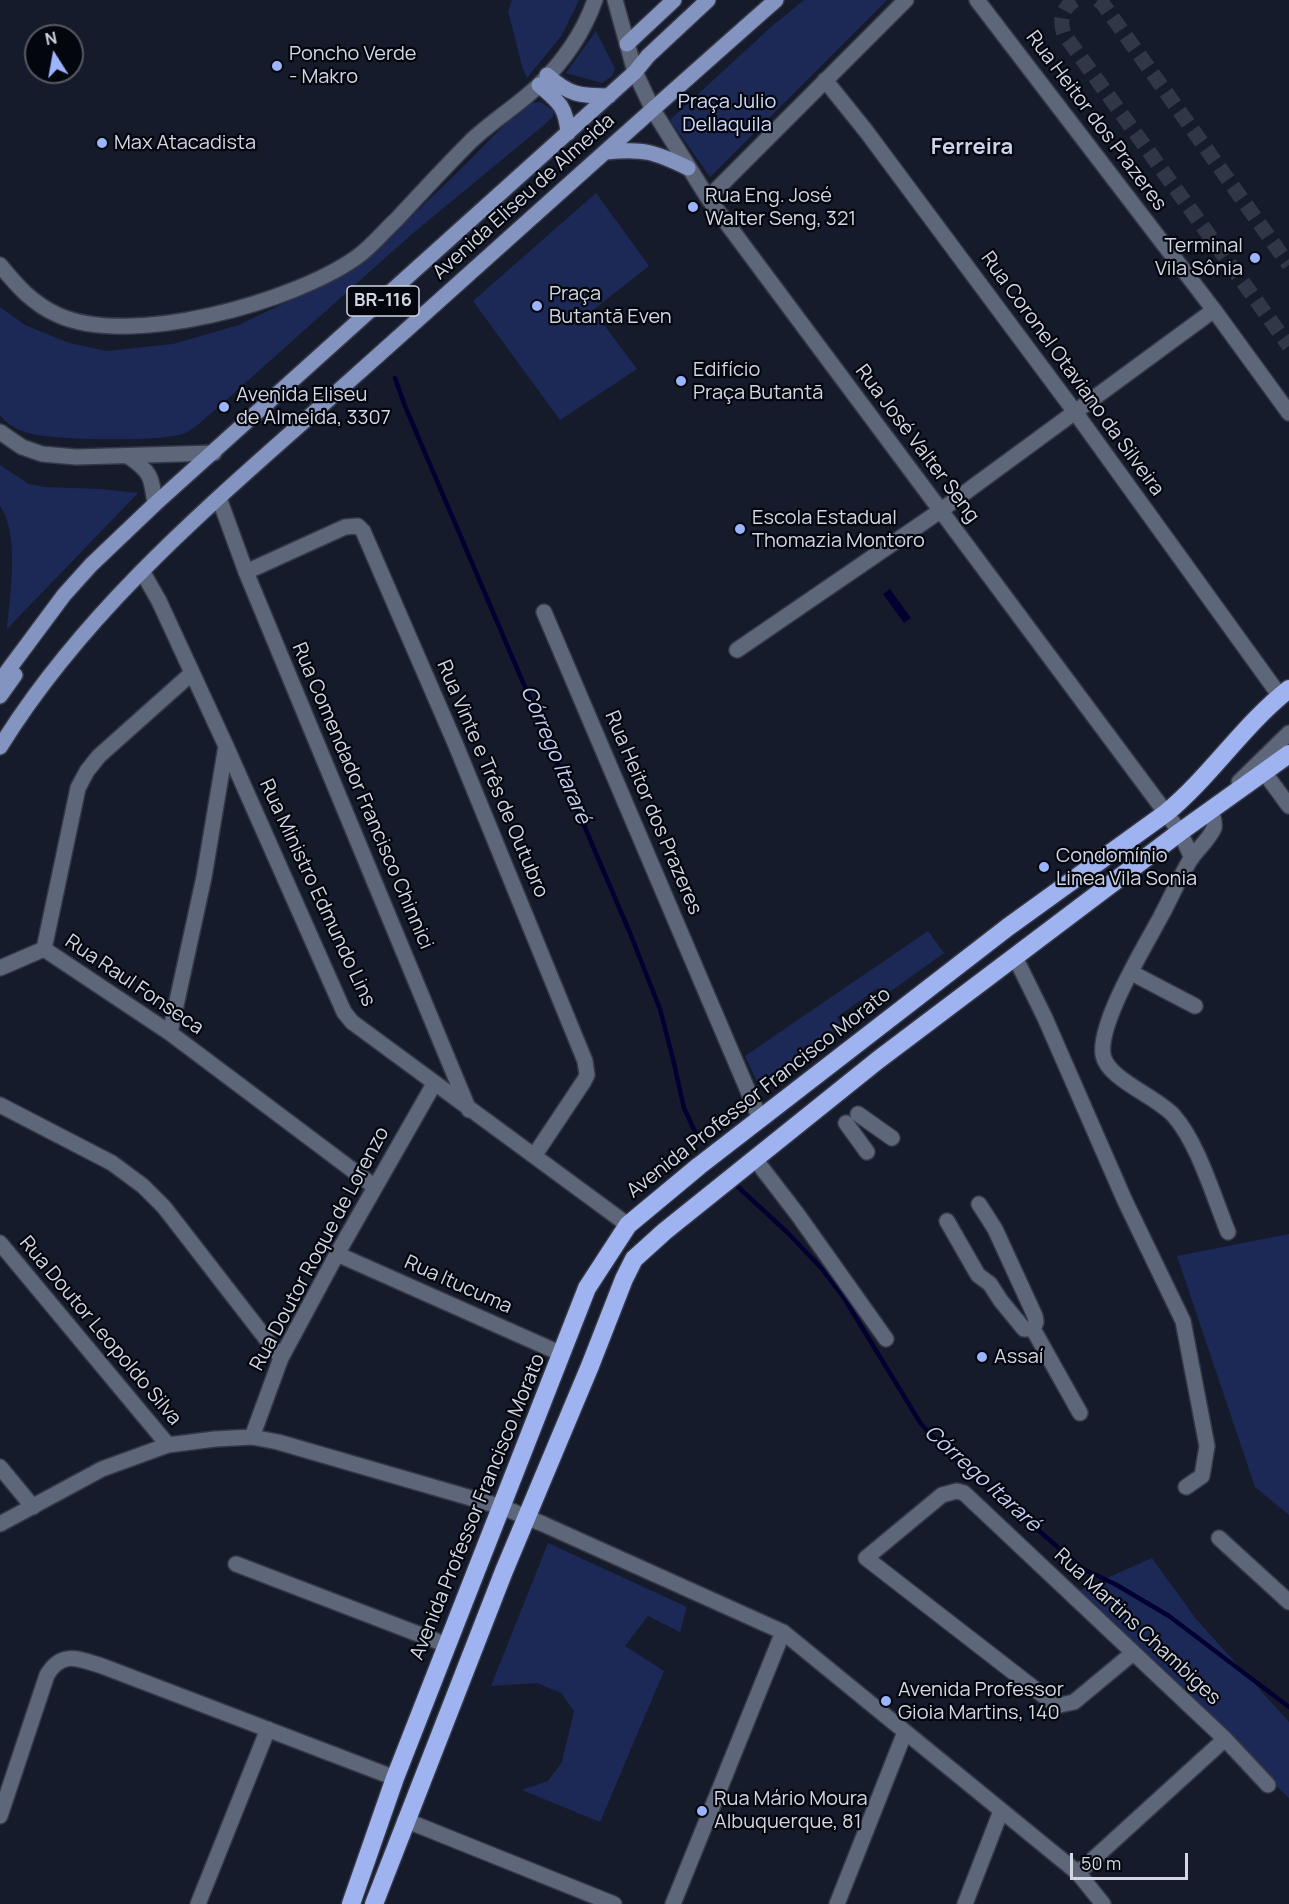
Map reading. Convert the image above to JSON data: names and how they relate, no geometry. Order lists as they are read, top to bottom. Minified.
{"streets":{"highway":["Avenida Professor Francisco Morato"],"main road":["Avenida Eliseu de Almeida","BR-116"],"street":["Rua Heitor dos Prazeres","Rua Coronel Otaviano da Silveira","Rua José Valter Seng","Rua Vinte e Três de Outubro","Rua Comendador Francisco Chinnici","Rua Ministro Edmundo Lins","Rua Raul Fonseca","Rua Doutor Roque de Lorenzo","Rua Itucuma","Rua Doutor Leopoldo Silva","Rua Martins Chambiges"]},"crossings":[["Rua Heitor dos Prazeres","Avenida Professor Francisco Morato"],["Avenida Eliseu de Almeida","BR-116"],["Avenida Eliseu de Almeida","Rua José Valter Seng"],["Avenida Eliseu de Almeida","Rua Comendador Francisco Chinnici"],["Avenida Eliseu de Almeida","Rua Ministro Edmundo Lins"],["BR-116","Rua Ministro Edmundo Lins"],["Rua Coronel Otaviano da Silveira","Avenida Professor Francisco Morato"],["Rua José Valter Seng","Avenida Professor Francisco Morato"],["Rua Vinte e Três de Outubro","Rua Comendador Francisco Chinnici"],["Rua Vinte e Três de Outubro","Rua Ministro Edmundo Lins"],["Rua Comendador Francisco Chinnici","Rua Ministro Edmundo Lins"],["Rua Ministro Edmundo Lins","Rua Raul Fonseca"],["Rua Ministro Edmundo Lins","Avenida Professor Francisco Morato"],["Rua Ministro Edmundo Lins","Rua Doutor Roque de Lorenzo"],["Rua Raul Fonseca","Rua Doutor Roque de Lorenzo"],["Avenida Professor Francisco Morato","Rua Itucuma"],["Rua Doutor Roque de Lorenzo","Rua Itucuma"]],"districts":["Ferreira"],"water":["Córrego Itararé"],"parks":["Praça Julio Dellaquila"],"places":["Poncho Verde - Makro","Max Atacadista","Rua Eng. José Walter Seng, 321","Terminal Vila Sônia","Praça Butantã Even","Edifício Praça Butantã","Avenida Eliseu de Almeida, 3307","Escola Estadual Thomazia Montoro","Condomínio Linea Vila Sonia","Assaí","Avenida Professor Gioia Martins, 140","Rua Mário Moura Albuquerque, 81"],"scale_bar":"50 m","north":"top"}
